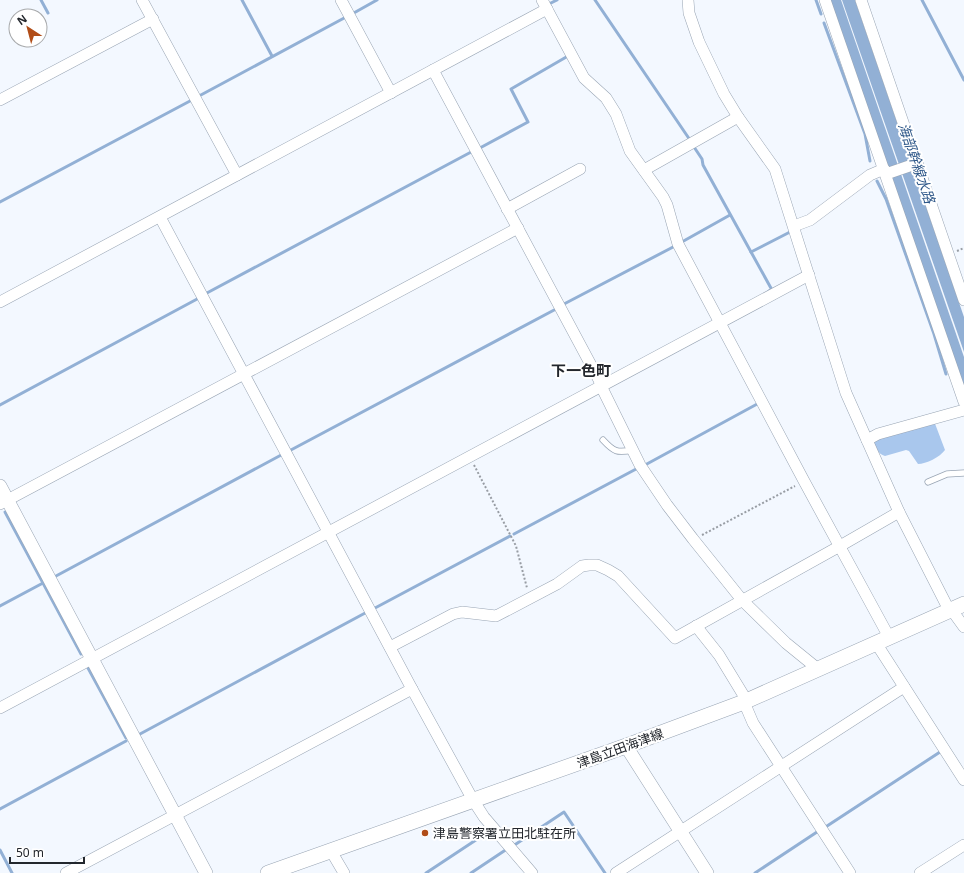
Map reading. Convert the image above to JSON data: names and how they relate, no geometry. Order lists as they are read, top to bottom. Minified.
{"streets":{"main road":["津島立田海津線"]},"districts":["下一色町"],"water":["海部幹線水路"],"places":["津島警察署立田北駐在所"],"scale_bar":"50 m","north":"top left"}
